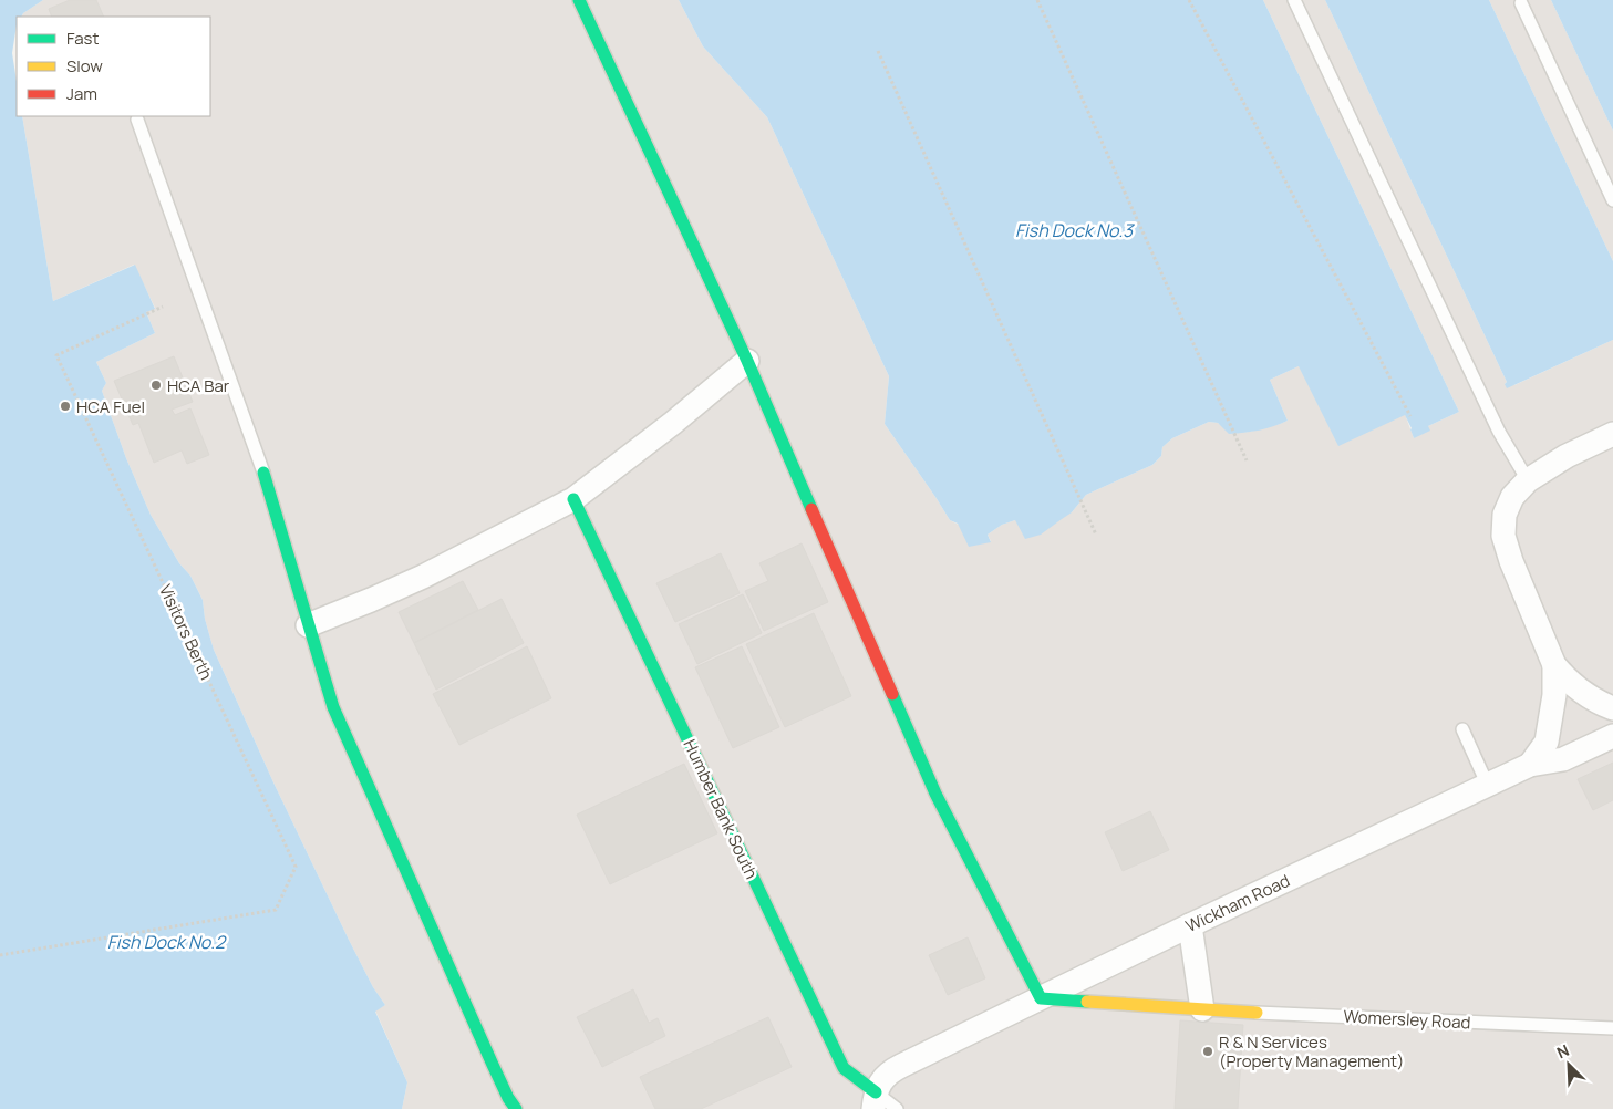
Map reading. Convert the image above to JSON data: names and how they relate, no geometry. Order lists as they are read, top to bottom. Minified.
{"streets":{"street":["Humber Bank South","Wickham Road","Womersley Road"],"path":["Visitors Berth"]},"crossings":[["Humber Bank South","Wickham Road"],["Wickham Road","Womersley Road"]],"water":["Fish Dock No.3","Fish Dock No.2"],"places":["HCA Bar","HCA Fuel","R & N Services (Property Management)"],"legend":["Fast","Slow","Jam"],"north":"top left"}
